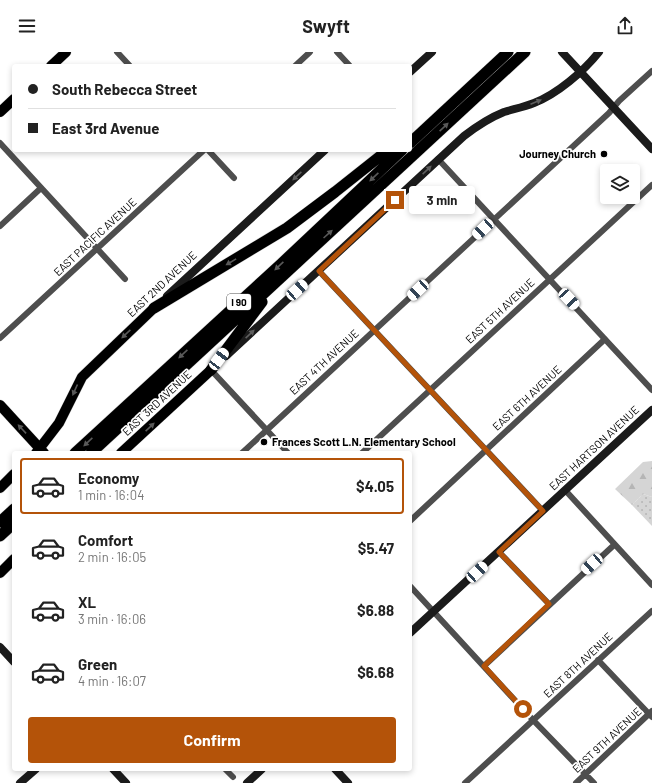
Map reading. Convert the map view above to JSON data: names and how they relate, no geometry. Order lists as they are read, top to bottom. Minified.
{"streets":{"highway":["I 90"],"main road":["EAST 2ND AVENUE","EAST 3RD AVENUE"],"street":["EAST PACIFIC AVENUE","EAST 5TH AVENUE","EAST 4TH AVENUE","EAST 6TH AVENUE","EAST HARTSON AVENUE","EAST 8TH AVENUE","EAST 9TH AVENUE"]},"one_way":["EAST 2ND AVENUE","EAST 3RD AVENUE"],"places":["Journey Church","Frances Scott L.N. Elementary School"],"page":{"header":"Swyft","banner":["South Rebecca Street","East 3rd Avenue"],"bubble":"3 min","list":[{"name":"Economy","note":"1 min · 16:04","value":"$4.05"},{"name":"Comfort","note":"2 min · 16:05","value":"$5.47"},{"name":"XL","note":"3 min · 16:06","value":"$6.88"},{"name":"Green","note":"4 min · 16:07","value":"$6.68"}],"buttons":"Confirm"}}
